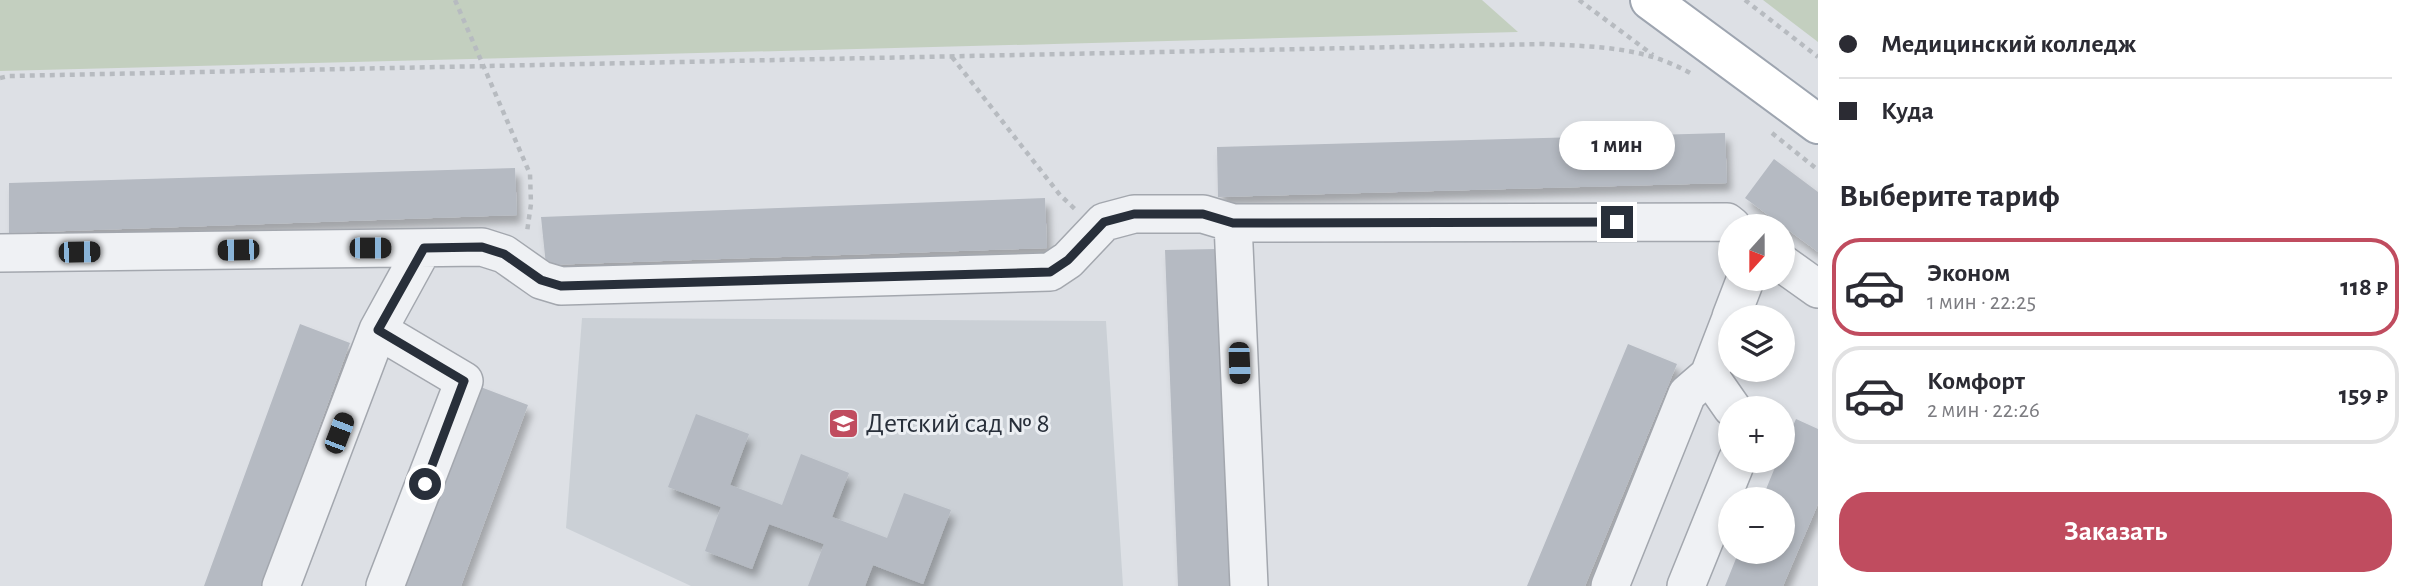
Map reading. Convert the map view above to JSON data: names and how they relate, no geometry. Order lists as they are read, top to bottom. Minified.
{"places":{"school or university":["Детский сад № 8"]},"north":"bottom","page":{"banner":["Медицинский колледж","Куда"],"bubble":"1 мин","heading":"Выберите тариф","map_buttons":["+","−"],"list":[{"name":"Эконом","note":"1 мин · 22:25","value":"118 ₽"},{"name":"Комфорт","note":"2 мин · 22:26","value":"159 ₽"}],"buttons":"Заказать"}}
